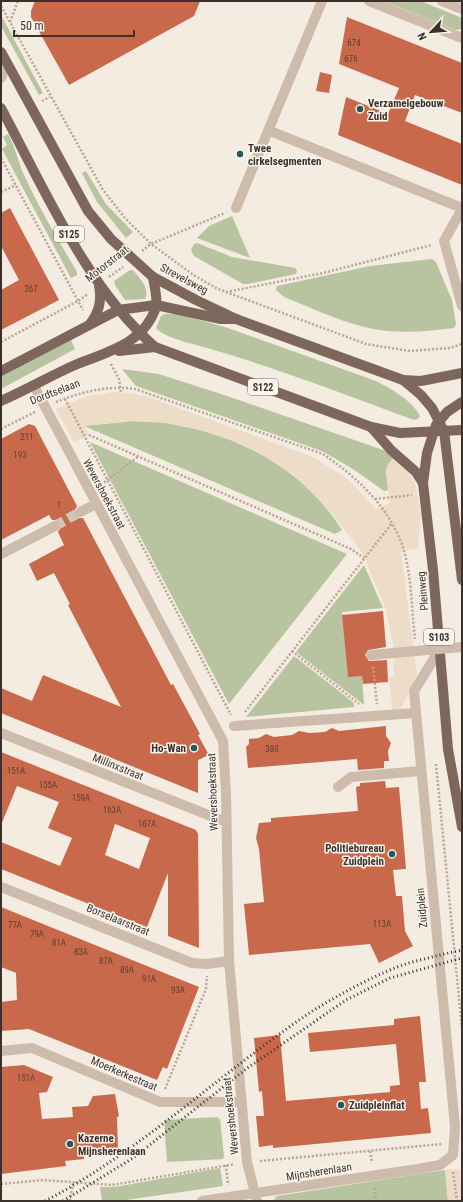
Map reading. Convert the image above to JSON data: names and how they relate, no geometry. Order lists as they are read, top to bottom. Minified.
{"streets":{"main road":["S125","Strevelsweg","S122","Dordtselaan","Pleinweg","S103"],"street":["Wevershoekstraat","Millinxstraat","Zuidplein","Borselaarstraat","Moerkerkestraat","Mijnsherenlaan"],"path":["Motorstraat"]},"crossings":[["S125","Motorstraat"],["S125","S122"],["S125","Dordtselaan"],["Motorstraat","Strevelsweg"],["S122","Dordtselaan"],["S122","Pleinweg"],["Dordtselaan","Wevershoekstraat"],["Dordtselaan","Pleinweg"],["Wevershoekstraat","Millinxstraat"],["Wevershoekstraat","Borselaarstraat"],["Wevershoekstraat","Moerkerkestraat"],["Wevershoekstraat","Mijnsherenlaan"],["Pleinweg","Zuidplein"],["Zuidplein","Mijnsherenlaan"]],"places":["Verzamelgebouw Zuid","Twee cirkelsegmenten","Ho-Wan","Politiebureau Zuidplein","Zuidpleinflat","Kazerne Mijnsherenlaan"],"house_numbers":["674","676","367","211","193","1","380","151A","155A","159A","163A","167A","113A","77A","79A","81A","83A","87A","89A","91A","93A","151A"],"scale_bar":"50 m","north":"bottom left"}
